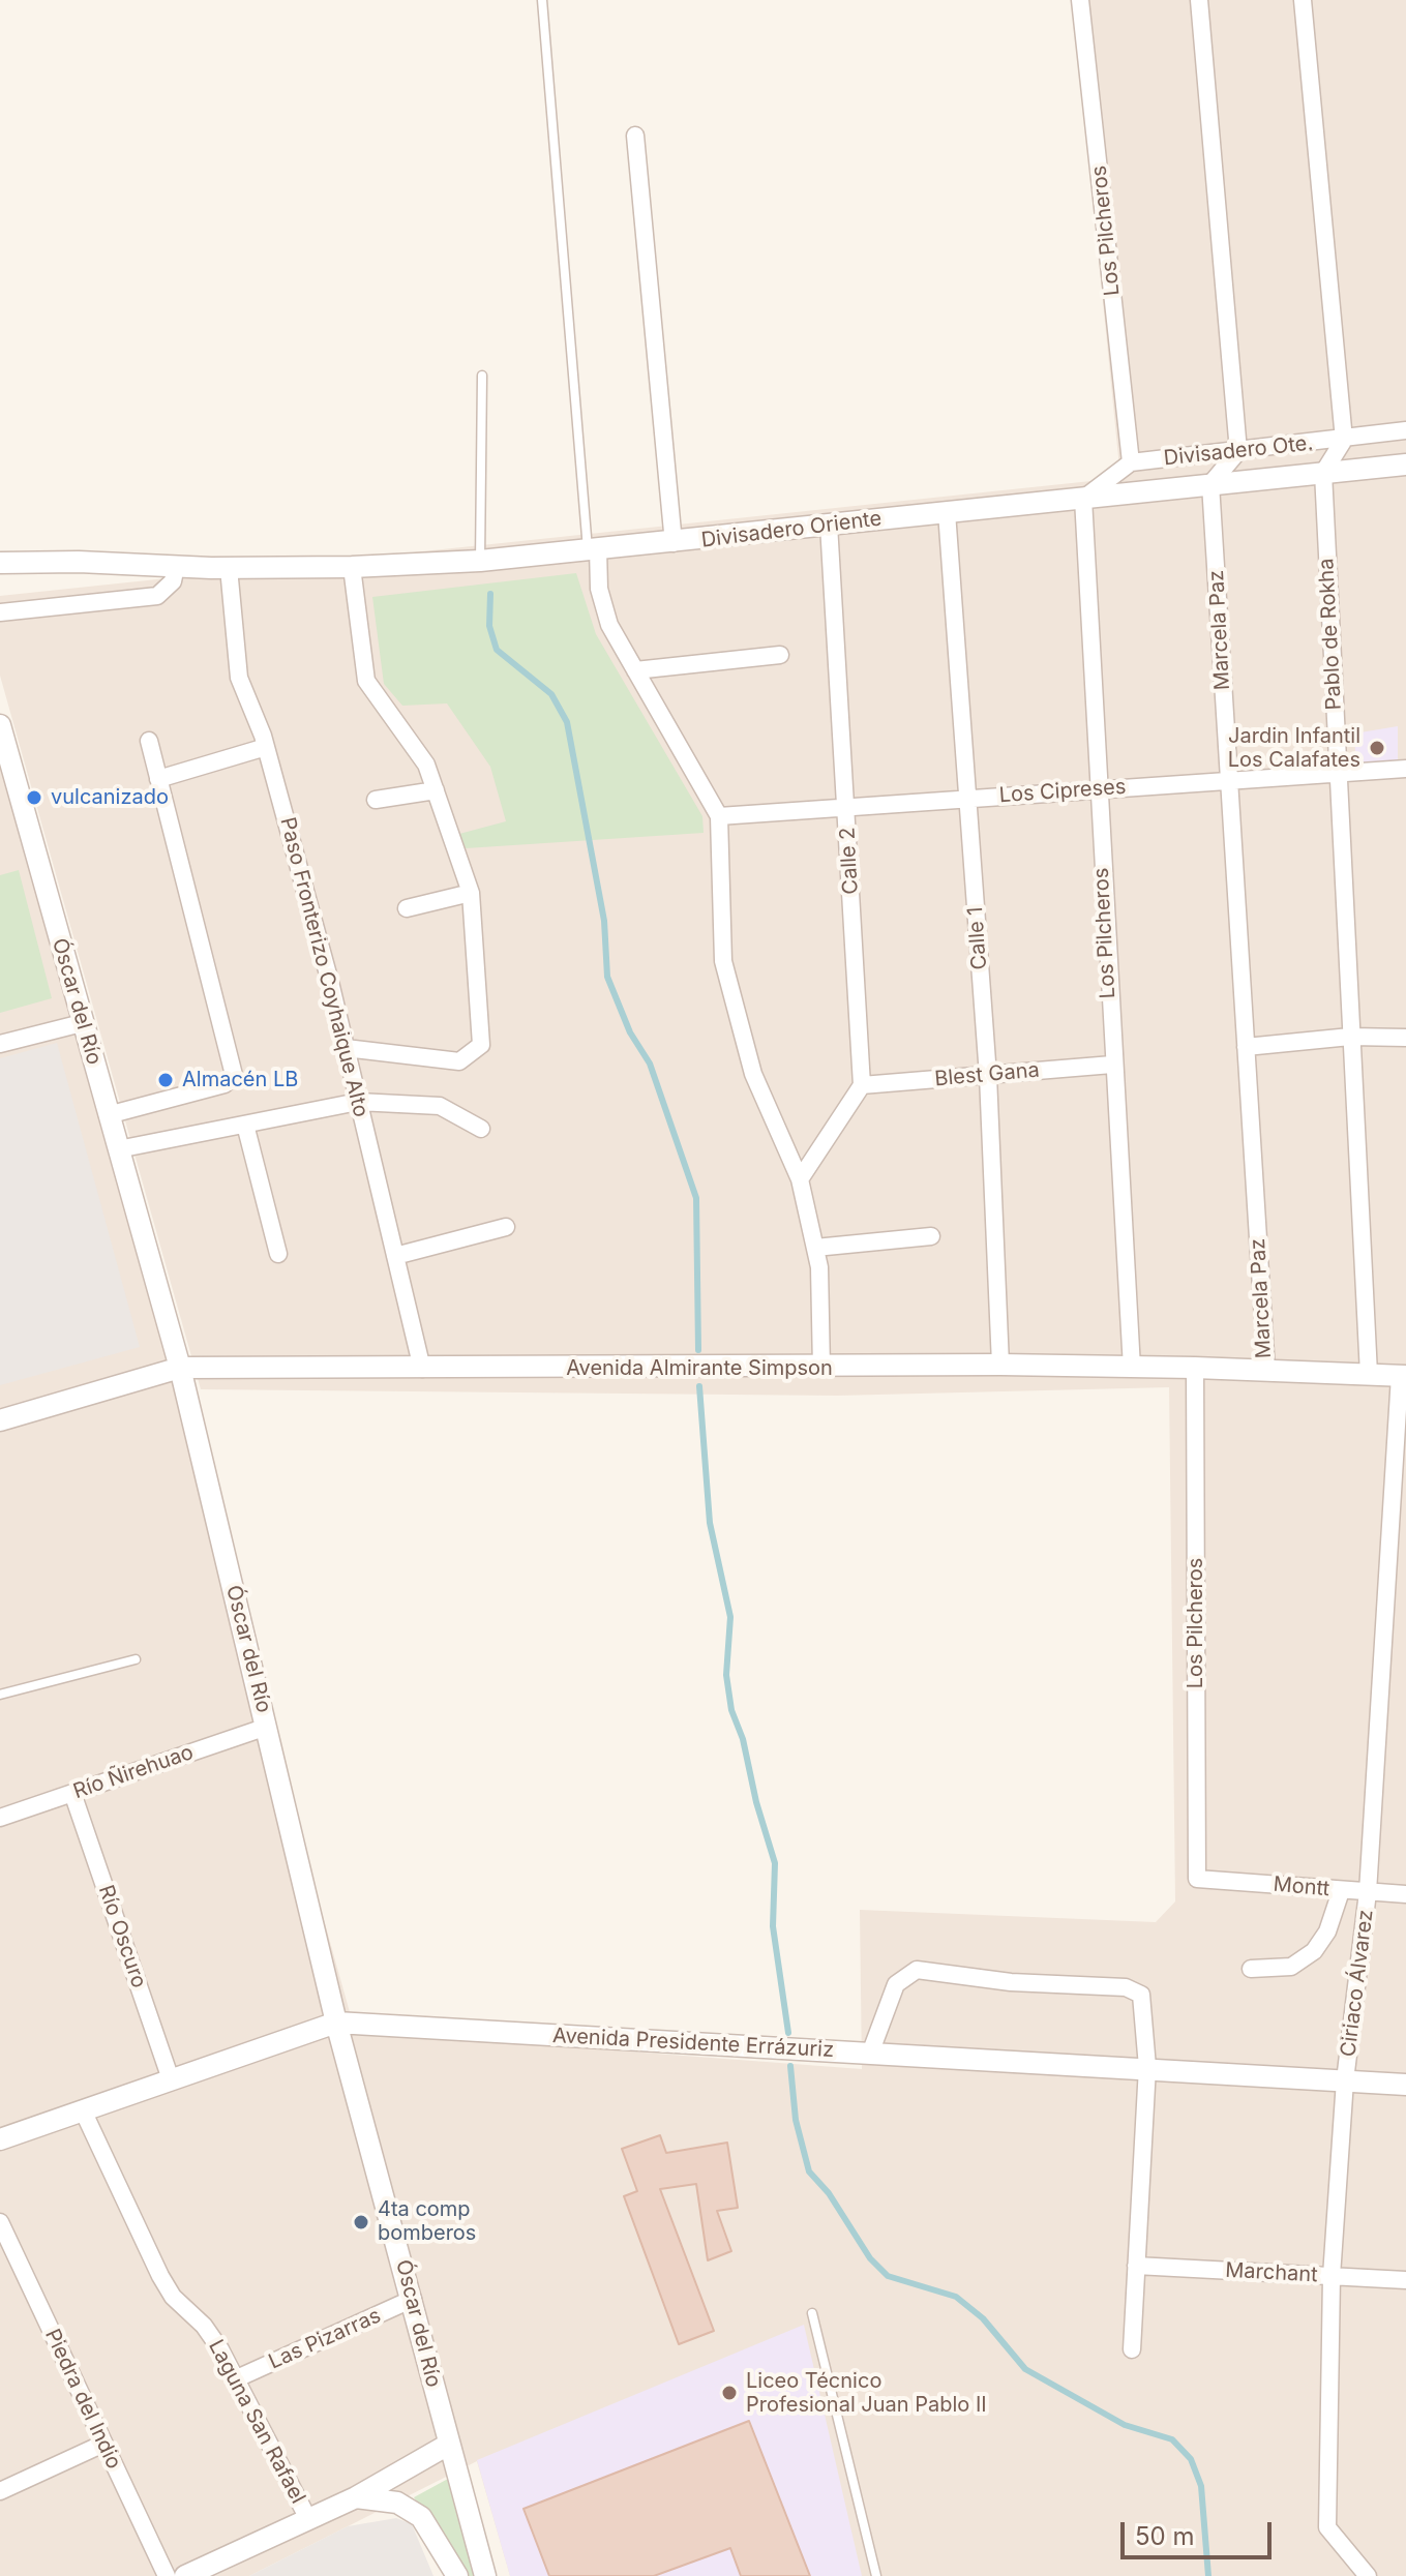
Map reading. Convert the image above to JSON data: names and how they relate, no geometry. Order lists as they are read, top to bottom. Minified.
{"streets":{"street":["Los Pilcheros","Divisadero Ote.","Divisadero Oriente","Marcela Paz","Pablo de Rokha","Los Cipreses","Calle 2","Calle 1","Paso Fronterizo Coyhaique Alto","Óscar del Río","Blest Gana","Avenida Almirante Simpson","Río Ñirehuao","Montt","Río Oscuro","Ciriaco Álvarez","Avenida Presidente Errázuriz","Marchant","Las Pizarras","Piedra del Indio","Laguna San Rafael"]},"crossings":[["Los Pilcheros","Divisadero Ote."],["Los Pilcheros","Divisadero Oriente"],["Los Pilcheros","Los Cipreses"],["Los Pilcheros","Blest Gana"],["Los Pilcheros","Avenida Almirante Simpson"],["Los Pilcheros","Montt"],["Divisadero Oriente","Marcela Paz"],["Divisadero Oriente","Pablo de Rokha"],["Divisadero Oriente","Calle 2"],["Divisadero Oriente","Calle 1"],["Divisadero Oriente","Paso Fronterizo Coyhaique Alto"],["Marcela Paz","Los Cipreses"],["Marcela Paz","Avenida Almirante Simpson"],["Pablo de Rokha","Los Cipreses"],["Pablo de Rokha","Avenida Almirante Simpson"],["Los Cipreses","Calle 2"],["Los Cipreses","Calle 1"],["Calle 2","Blest Gana"],["Calle 1","Blest Gana"],["Calle 1","Avenida Almirante Simpson"],["Paso Fronterizo Coyhaique Alto","Avenida Almirante Simpson"],["Óscar del Río","Avenida Almirante Simpson"],["Óscar del Río","Río Ñirehuao"],["Óscar del Río","Avenida Presidente Errázuriz"],["Óscar del Río","Las Pizarras"],["Avenida Almirante Simpson","Ciriaco Álvarez"],["Río Ñirehuao","Río Oscuro"],["Montt","Ciriaco Álvarez"],["Río Oscuro","Avenida Presidente Errázuriz"],["Ciriaco Álvarez","Avenida Presidente Errázuriz"],["Ciriaco Álvarez","Marchant"],["Avenida Presidente Errázuriz","Laguna San Rafael"],["Las Pizarras","Laguna San Rafael"]],"places":["Jardin Infantil Los Calafates","vulcanizado","Almacén LB","4ta comp bomberos","Liceo Técnico Profesional Juan Pablo II"],"scale_bar":"50 m"}
